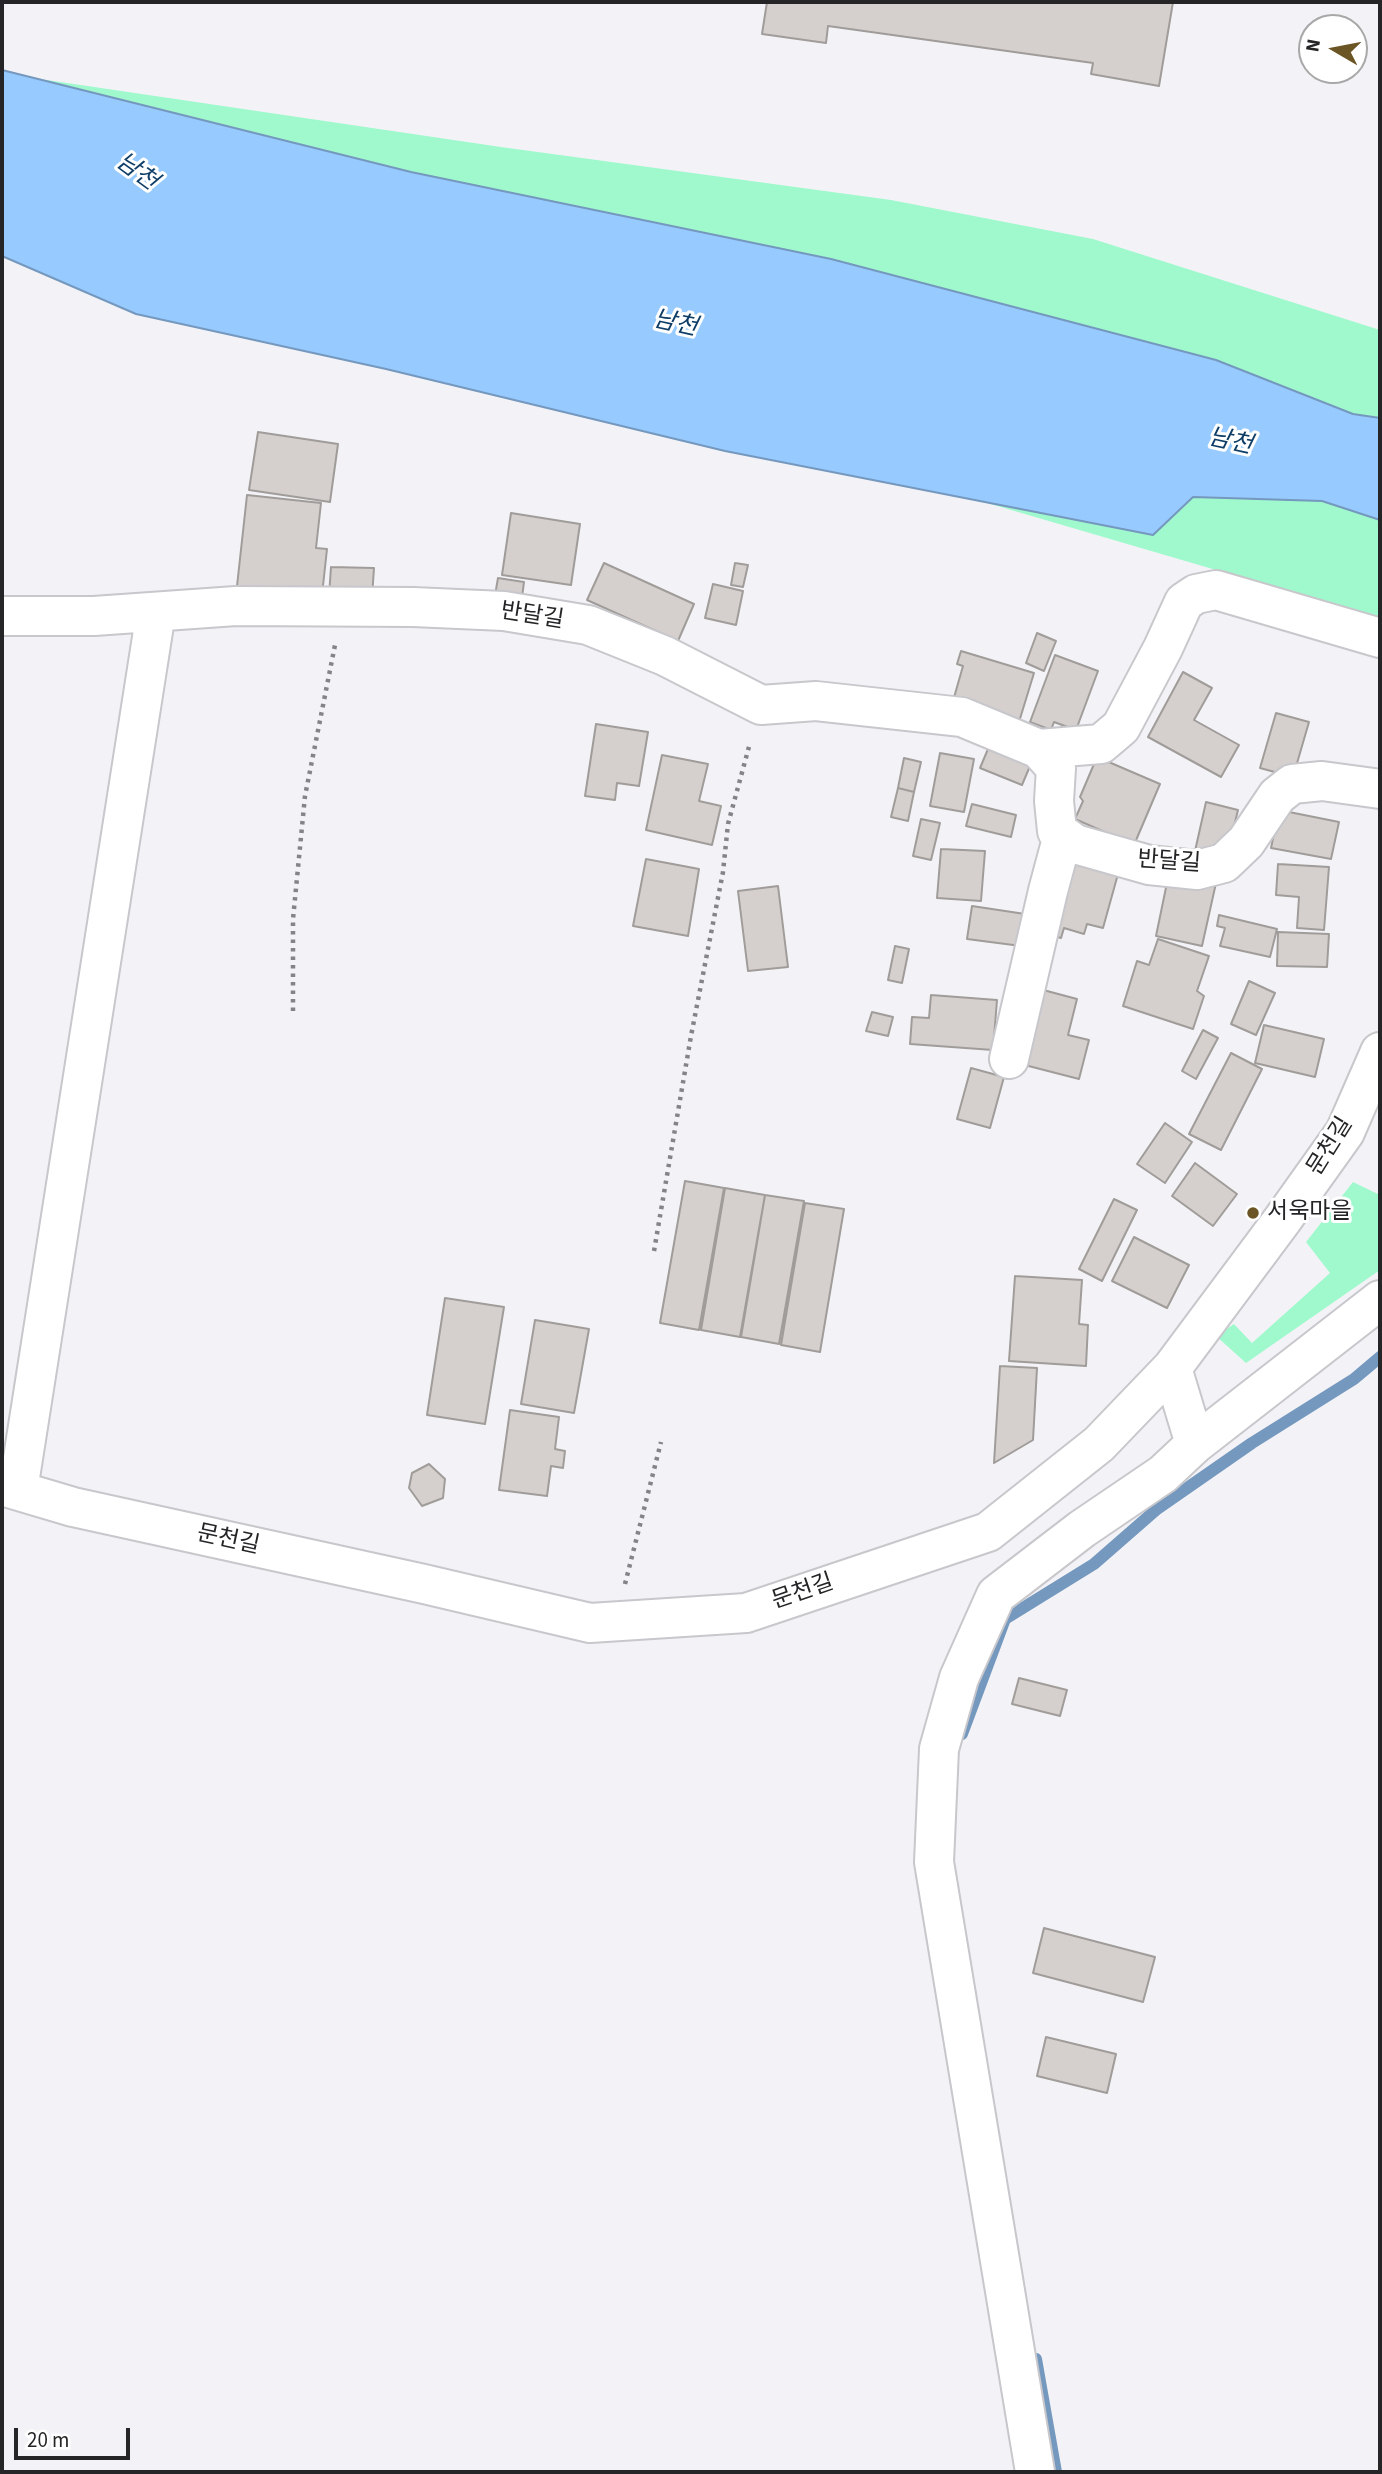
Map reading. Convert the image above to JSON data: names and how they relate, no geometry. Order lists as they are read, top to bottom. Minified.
{"streets":{"street":["반달길","문천길"]},"water":["남천"],"places":["서욱마을"],"scale_bar":"20 m","north":"left"}
